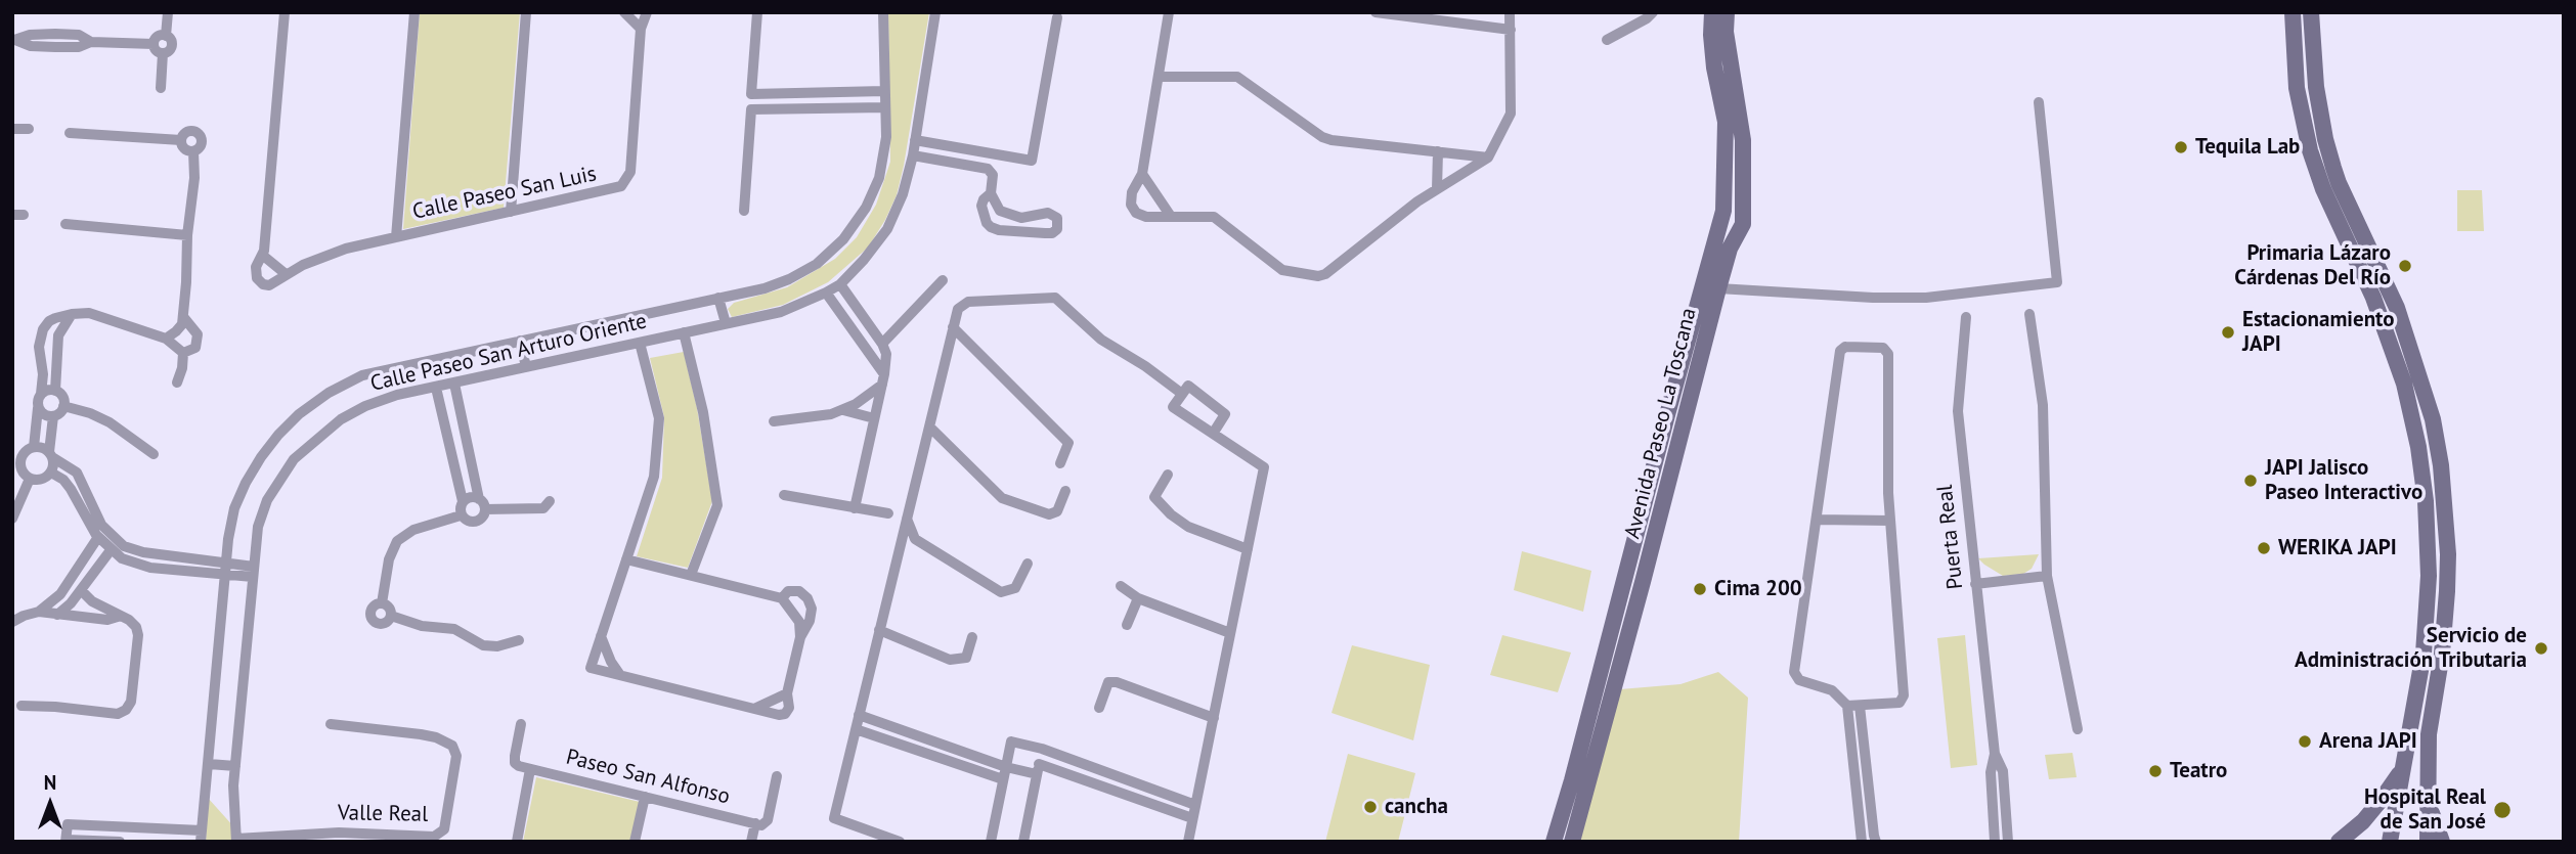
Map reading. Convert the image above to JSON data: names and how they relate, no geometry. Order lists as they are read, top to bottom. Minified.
{"streets":{"main road":["Avenida Paseo La Toscana"],"street":["Calle Paseo San Luis","Calle Paseo San Arturo Oriente","Puerta Real","Paseo San Alfonso","Valle Real"]},"crossings":[["Calle Paseo San Arturo Oriente","Valle Real"]],"places":["Tequila Lab","Primaria Lázaro Cárdenas Del Río","Estacionamiento JAPI","JAPI Jalisco Paseo Interactivo","WERIKA JAPI","Cima 200","Servicio de Administración Tributaria","Arena JAPI","Teatro","cancha","Hospital Real de San José"],"north":"top"}
